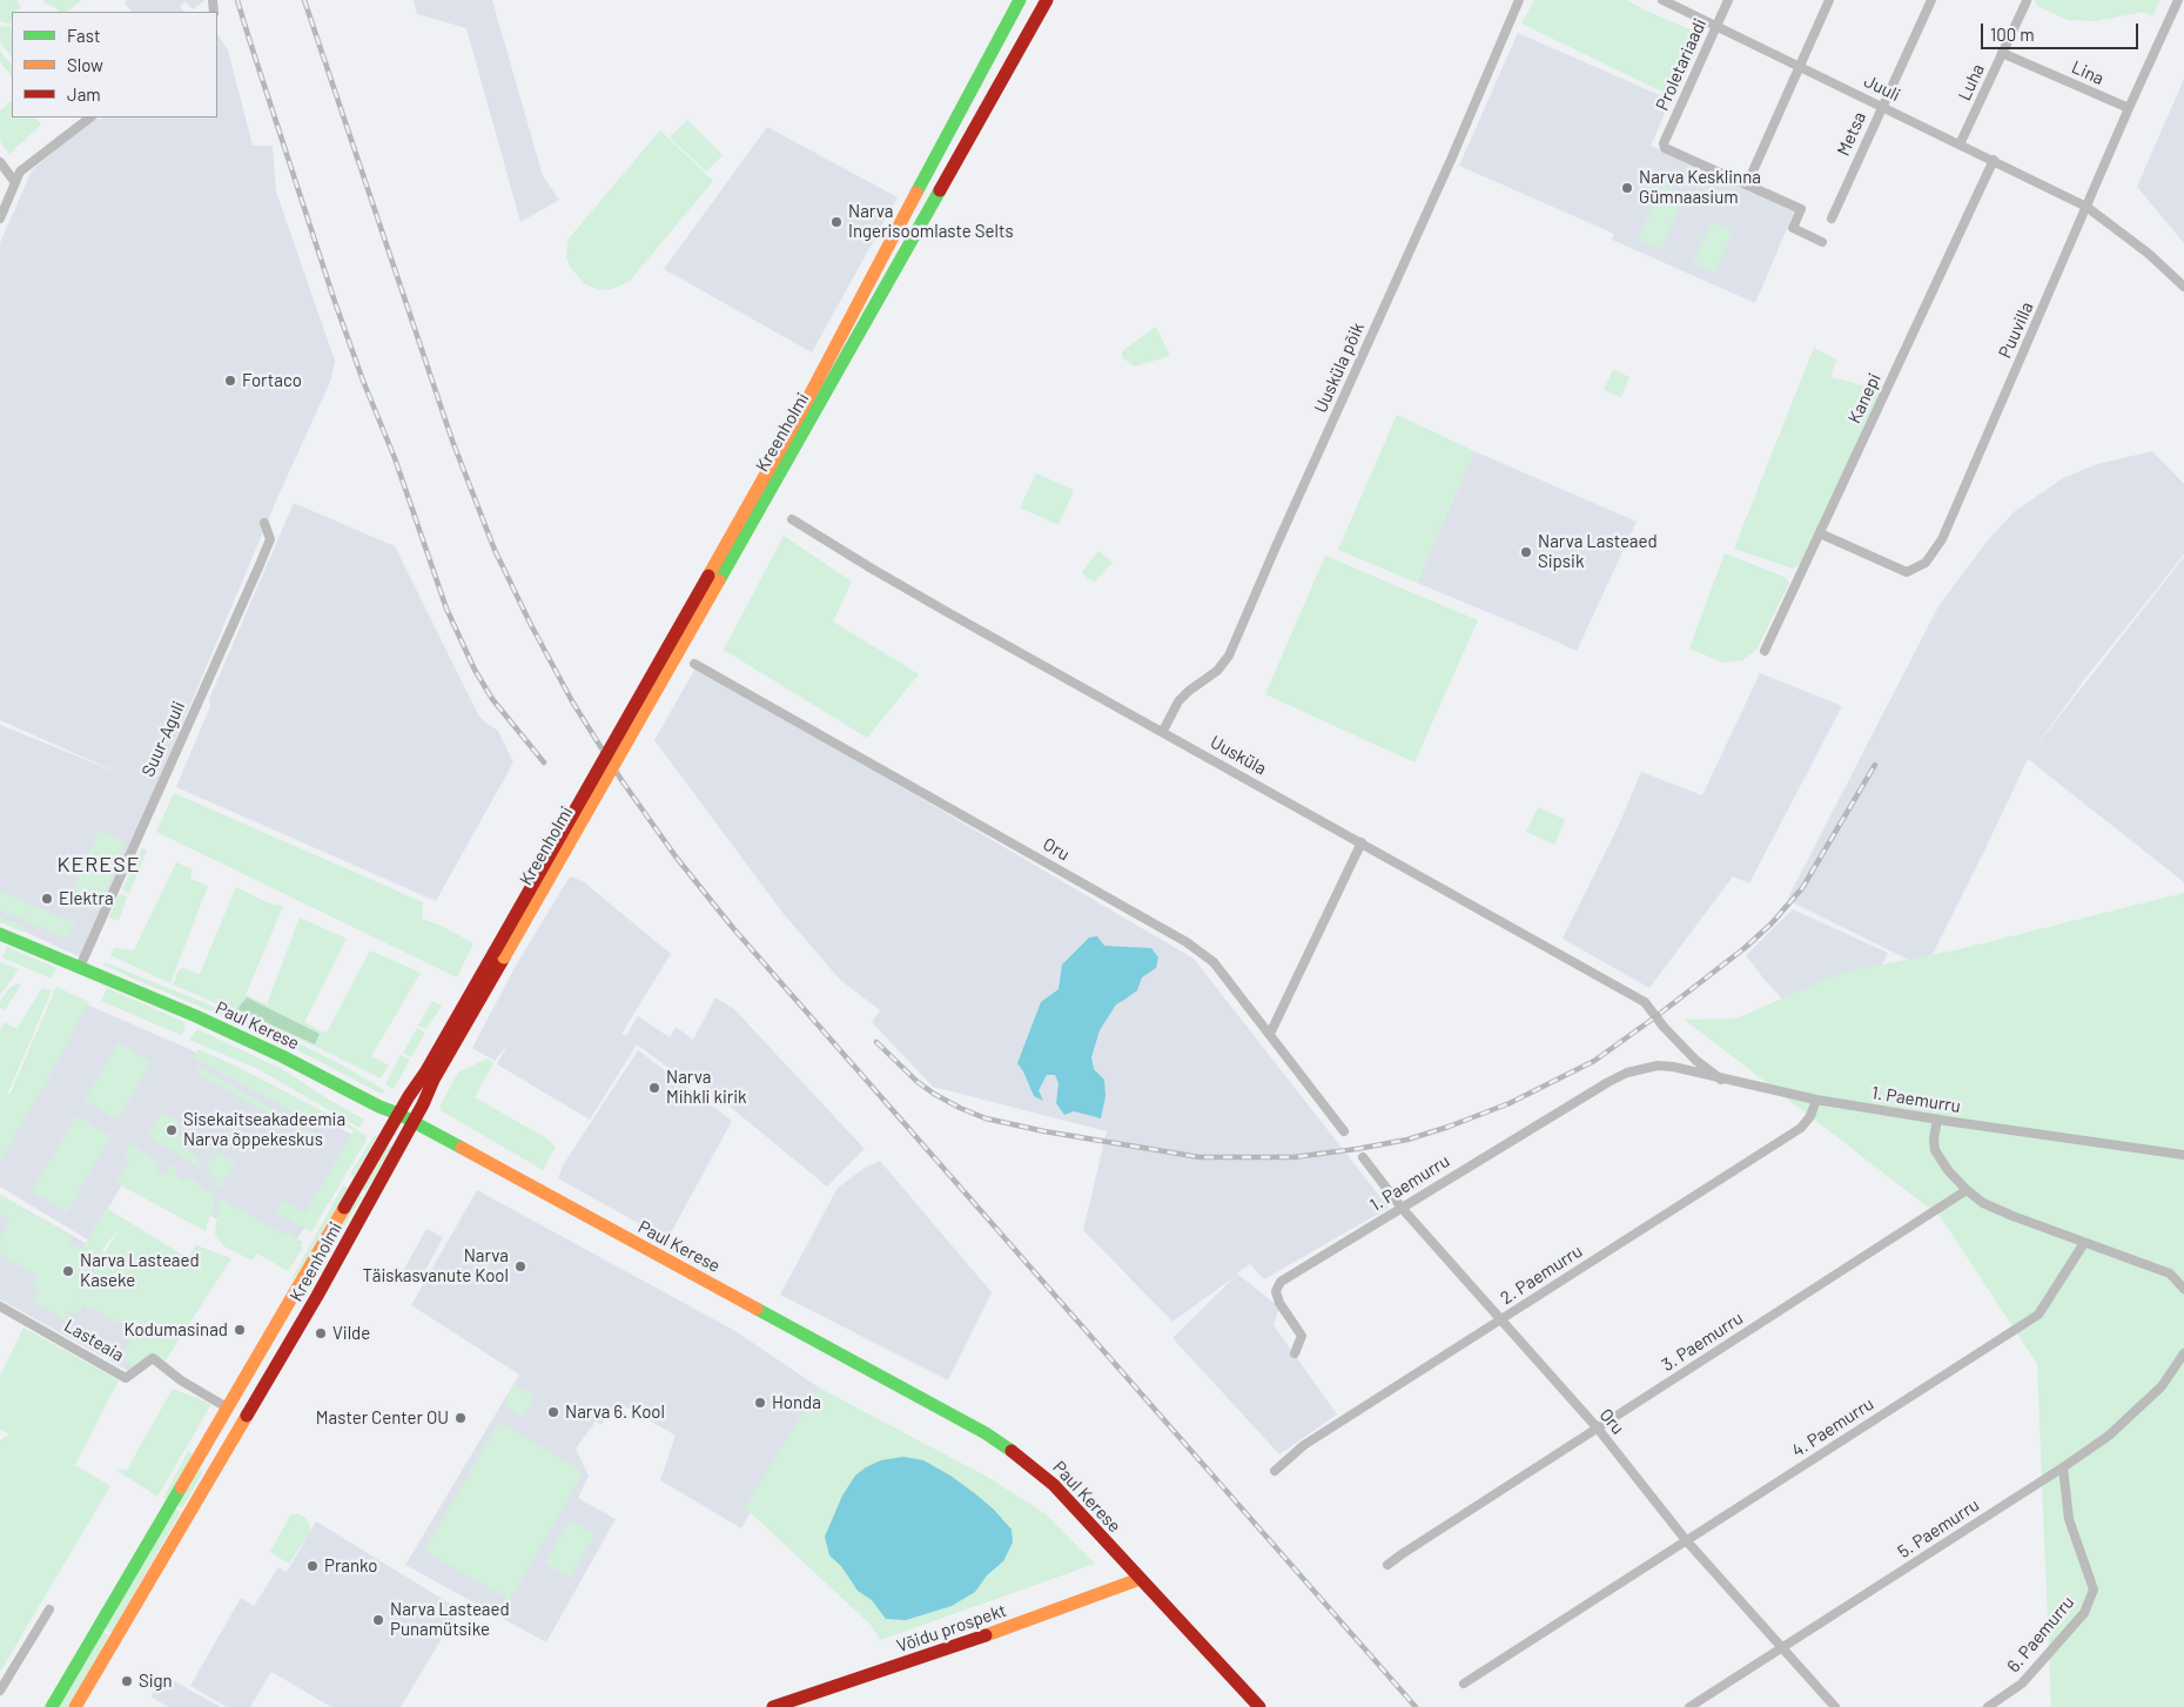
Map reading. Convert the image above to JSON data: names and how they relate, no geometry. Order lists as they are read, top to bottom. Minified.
{"streets":{"main road":["Kreenholmi","Paul Kerese","Võidu prospekt"],"street":["Proletariaadi","Lina","Luha","Juuli","Metsa","Puuvilla","Uusküla põik","Kanepi","Suur-Aguli","Uusküla","Oru","1. Paemurru","2. Paemurru","Lasteaia","3. Paemurru","4. Paemurru","5. Paemurru","6. Paemurru"]},"crossings":[["Proletariaadi","Juuli"],["Lina","Luha"],["Lina","Puuvilla"],["Luha","Juuli"],["Juuli","Metsa"],["Juuli","Puuvilla"],["Juuli","Kanepi"],["Puuvilla","Kanepi"],["Uusküla põik","Uusküla"],["Kreenholmi","Paul Kerese"],["Kreenholmi","Lasteaia"],["Suur-Aguli","Paul Kerese"],["Uusküla","1. Paemurru"],["Oru","1. Paemurru"],["Oru","2. Paemurru"],["Oru","3. Paemurru"],["Oru","4. Paemurru"],["Oru","5. Paemurru"],["Paul Kerese","Võidu prospekt"],["1. Paemurru","2. Paemurru"],["5. Paemurru","6. Paemurru"]],"districts":["KERESE"],"places":["Narva Kesklinna Gümnaasium","Narva Ingerisoomlaste Selts","Fortaco","Narva Lasteaed Sipsik","Elektra","Narva Mihkli kirik","Sisekaitseakadeemia Narva õppekeskus","Narva Täiskasvanute Kool","Narva Lasteaed Kaseke","Kodumasinad","Vilde","Honda","Narva 6. Kool","Master Center OU","Pranko","Narva Lasteaed Punamütsike","Sign"],"legend":["Fast","Slow","Jam"],"scale_bar":"100 m"}
